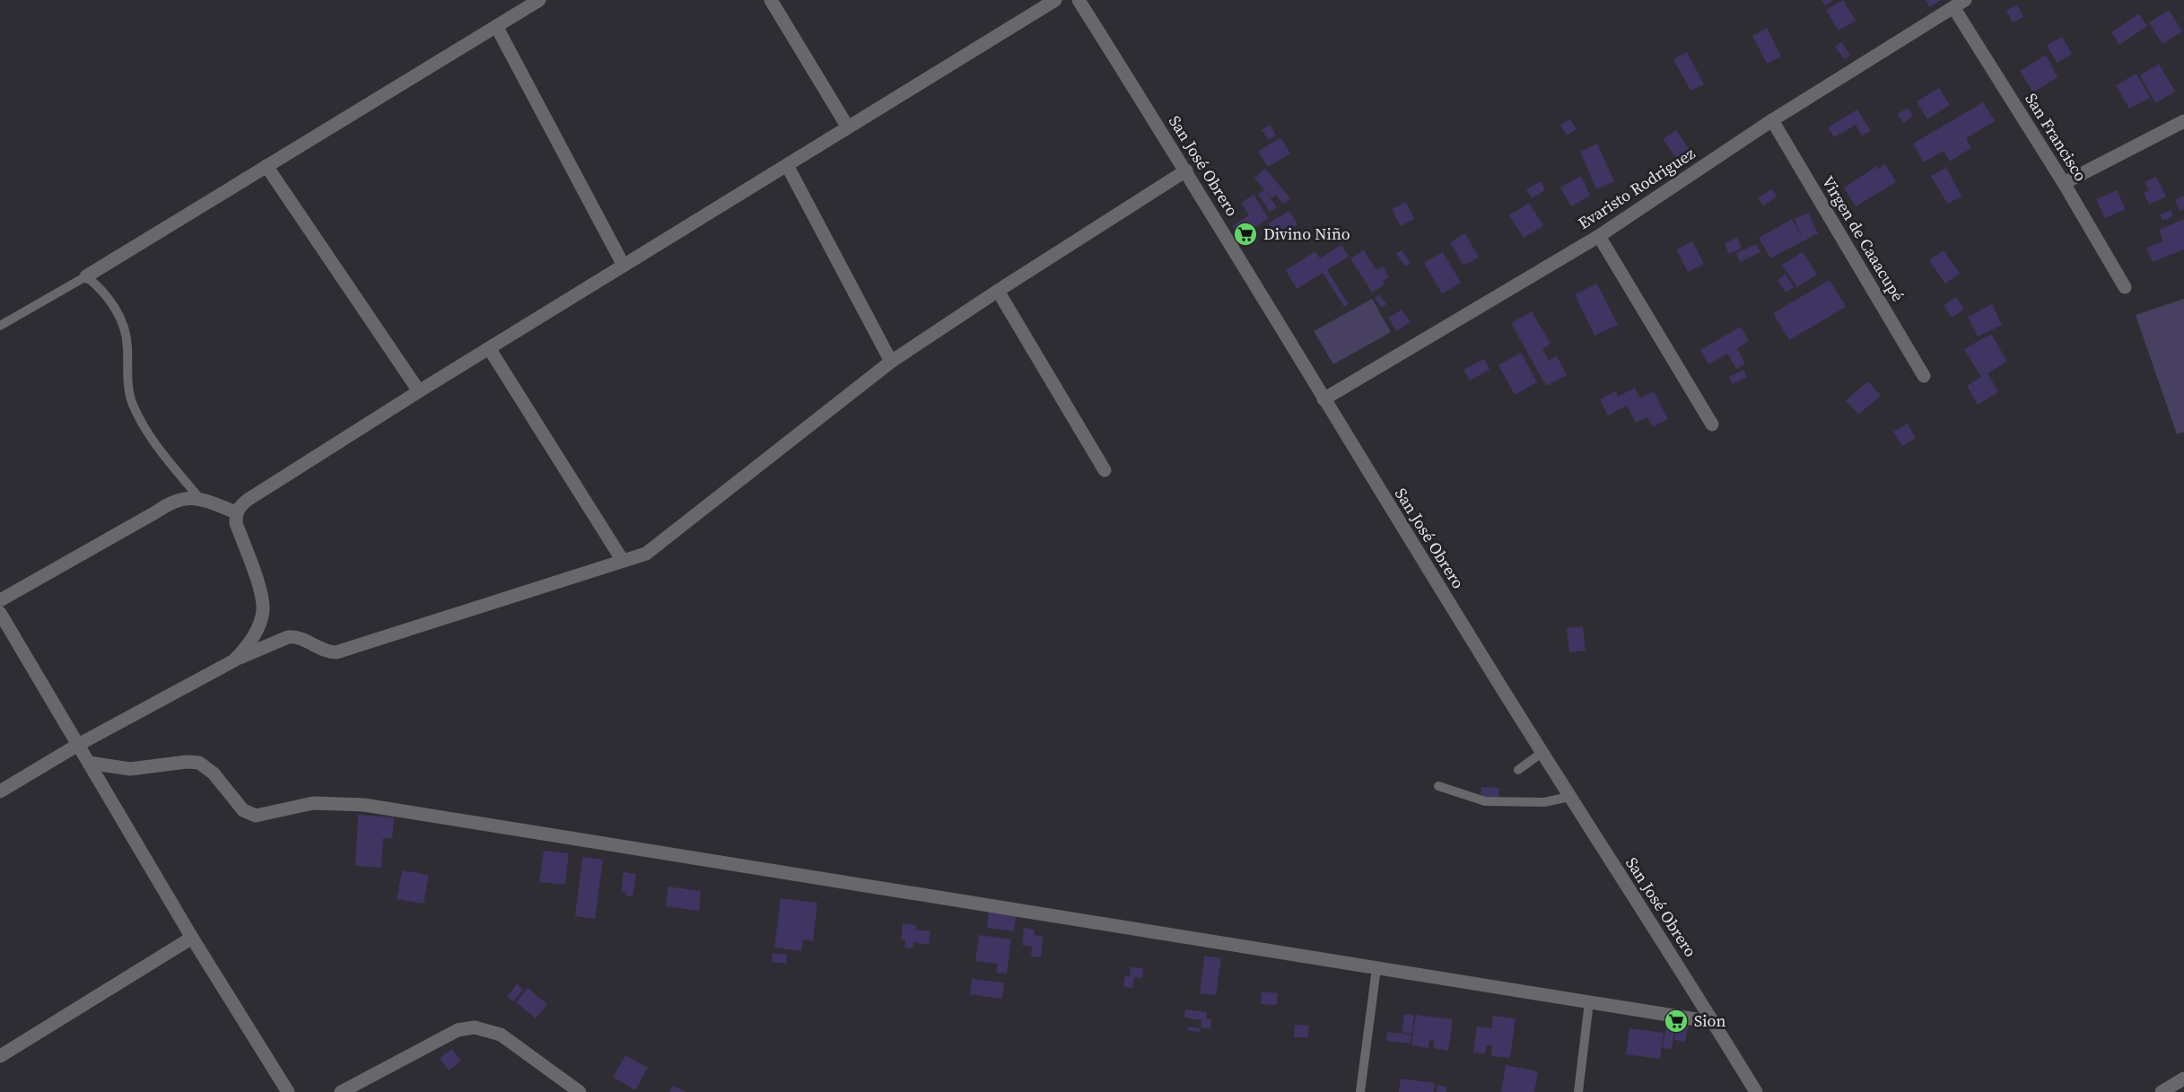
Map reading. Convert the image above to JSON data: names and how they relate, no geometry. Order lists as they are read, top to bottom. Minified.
{"streets":{"street":["San Francisco","San José Obrero","Evaristo Rodriguez","Virgen de Caaacupé"]},"crossings":[["San Francisco","Evaristo Rodriguez"],["San José Obrero","Evaristo Rodriguez"],["Evaristo Rodriguez","Virgen de Caaacupé"]],"places":{"supermarket":["Divino Niño","Sion"]}}
